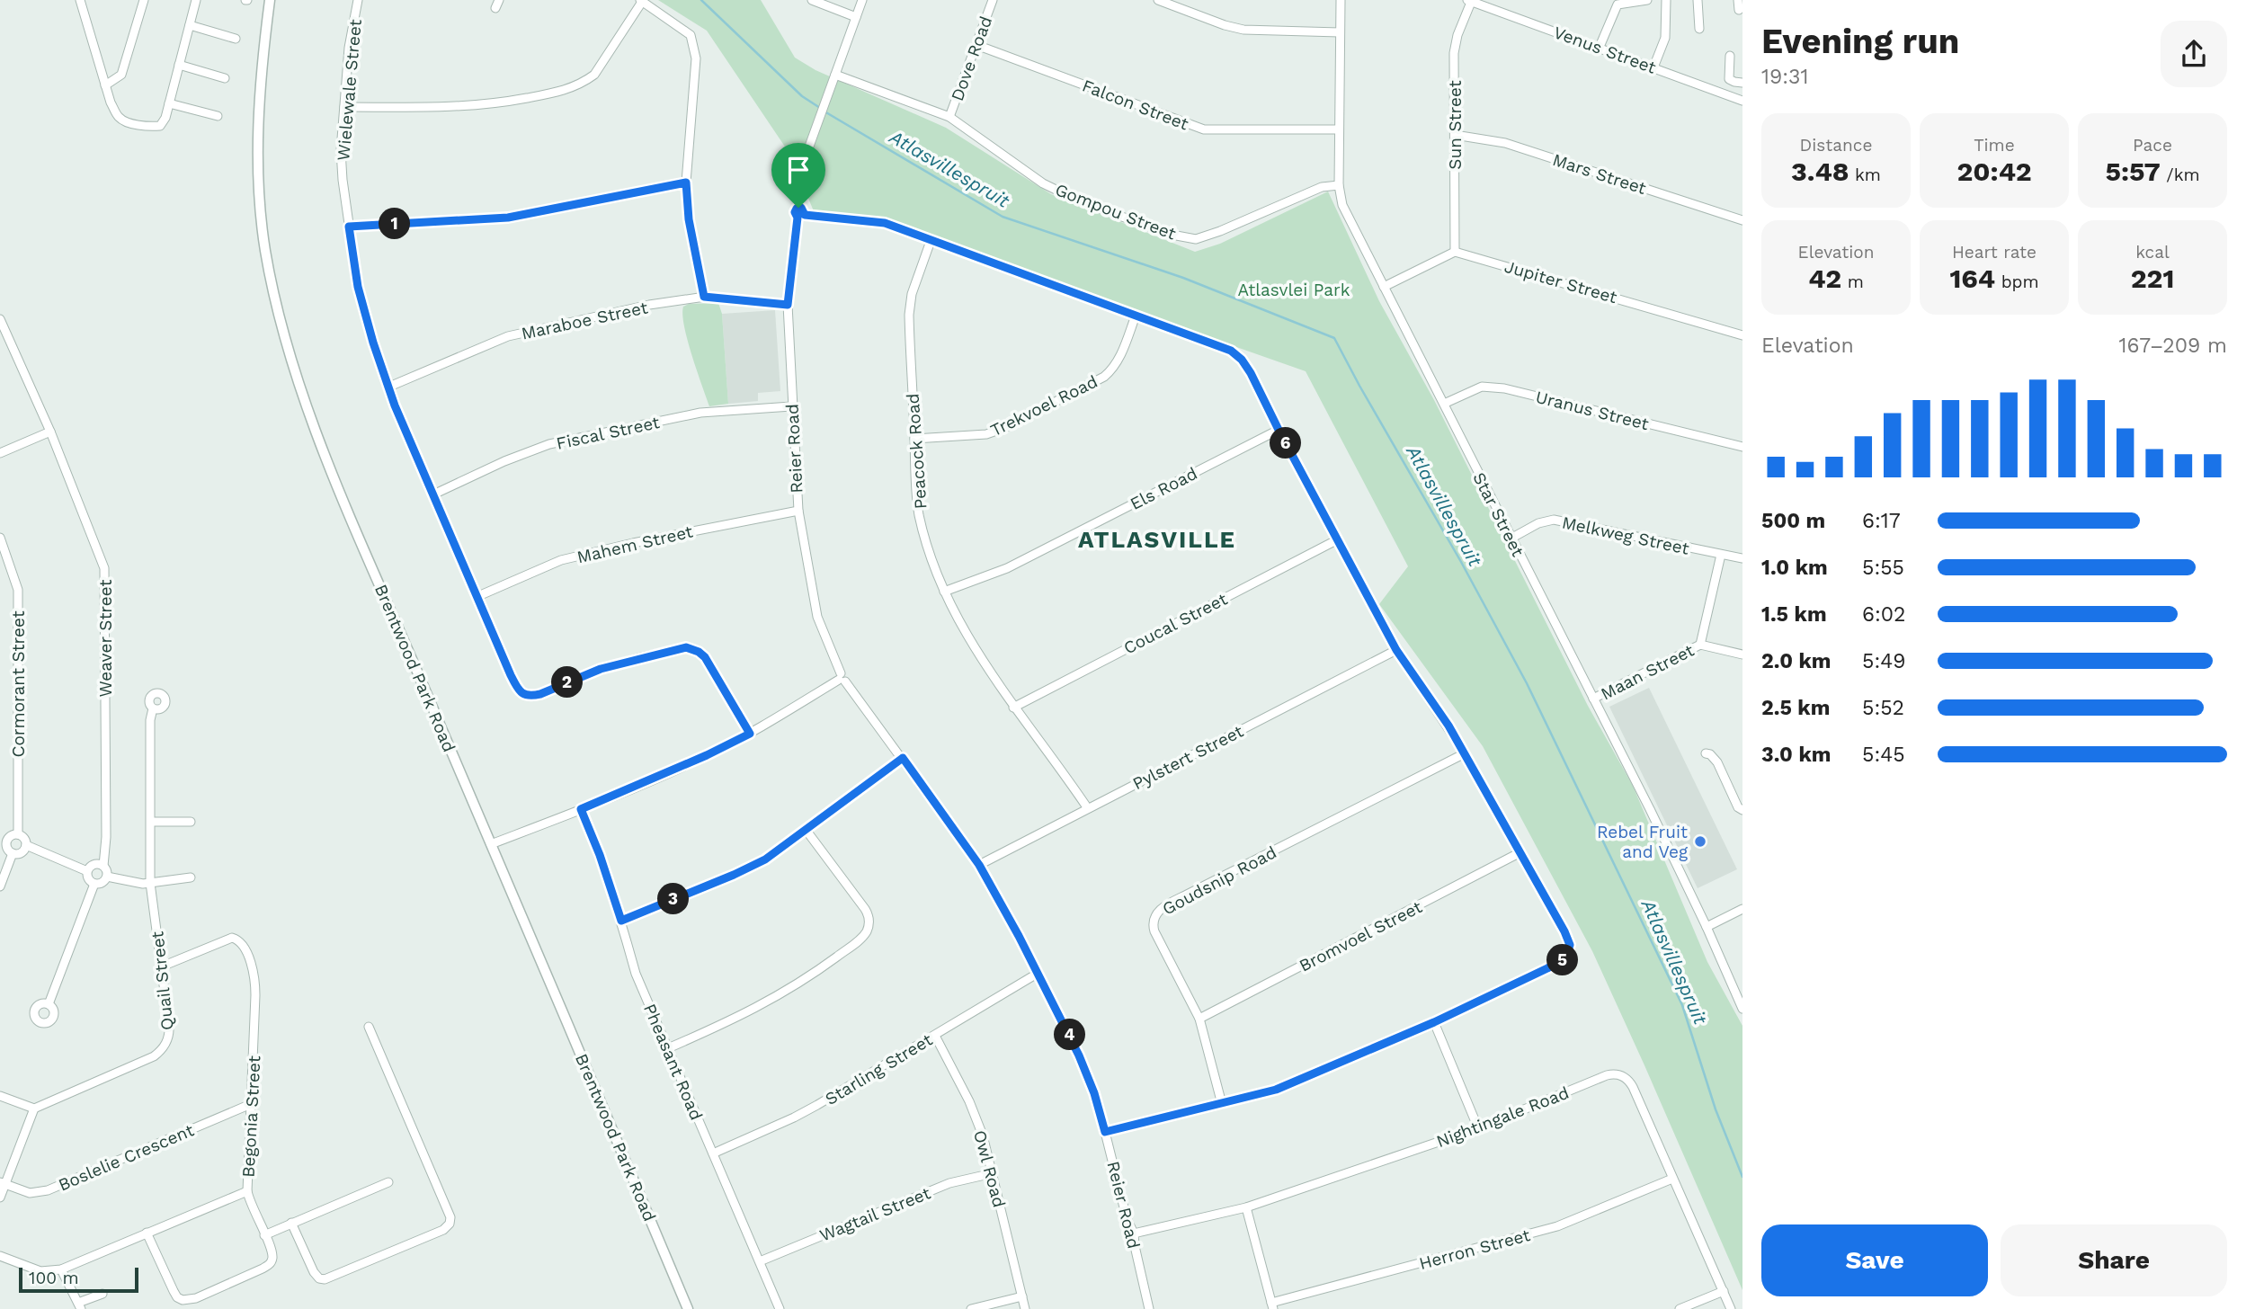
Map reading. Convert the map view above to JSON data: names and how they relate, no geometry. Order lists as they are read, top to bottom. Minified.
{"streets":{"street":["Venus Street","Dove Road","Wielewale Street","Falcon Street","Sun Street","Mars Street","Gompou Street","Jupiter Street","Maraboe Street","Trekvoel Road","Uranus Street","Fiscal Street","Reier Road","Peacock Road","Els Road","Star Street","Melkweg Street","Mahem Street","Coucal Street","Weaver Street","Brentwood Park Road","Maan Street","Cormorant Street","Pylstert Street","Goudsnip Road","Bromvoel Street","Quail Street","Pheasant Road","Starling Street","Begonia Street","Nightingale Road","Boslelie Crescent","Owl Road","Wagtail Street","Herron Street"]},"crossings":[["Venus Street","Sun Street"],["Dove Road","Falcon Street"],["Dove Road","Gompou Street"],["Wielewale Street","Maraboe Street"],["Wielewale Street","Fiscal Street"],["Wielewale Street","Mahem Street"],["Falcon Street","Star Street"],["Sun Street","Mars Street"],["Sun Street","Jupiter Street"],["Gompou Street","Reier Road"],["Gompou Street","Star Street"],["Maraboe Street","Reier Road"],["Trekvoel Road","Peacock Road"],["Uranus Street","Star Street"],["Fiscal Street","Reier Road"],["Reier Road","Mahem Street"],["Reier Road","Pylstert Street"],["Reier Road","Starling Street"],["Reier Road","Nightingale Road"],["Peacock Road","Els Road"],["Peacock Road","Coucal Street"],["Peacock Road","Pylstert Street"],["Star Street","Melkweg Street"],["Star Street","Maan Street"],["Melkweg Street","Maan Street"],["Goudsnip Road","Bromvoel Street"],["Quail Street","Begonia Street"],["Pheasant Road","Starling Street"],["Pheasant Road","Wagtail Street"],["Starling Street","Owl Road"],["Begonia Street","Boslelie Crescent"],["Nightingale Road","Herron Street"],["Owl Road","Wagtail Street"]],"districts":["ATLASVILLE"],"water":["Atlasvillespruit"],"parks":["Atlasvlei Park"],"places":["Rebel Fruit and Veg"],"scale_bar":"100 m","page":{"heading":["Evening run","19:31"],"stats":[["Distance","3.48 km"],["Time","20:42"],["Pace","5:57 /km"],["Elevation","42 m"],["Heart rate","164 bpm"],["kcal","221"]],"pins":["1","6","2","3","5","4"],"chart":["Elevation","167–209 m"],"list":[{"name":"500 m","note":"6:17"},{"name":"1.0 km","note":"5:55"},{"name":"1.5 km","note":"6:02"},{"name":"2.0 km","note":"5:49"},{"name":"2.5 km","note":"5:52"},{"name":"3.0 km","note":"5:45"}],"buttons":["Save","Share"],"scale":"100 m"}}
